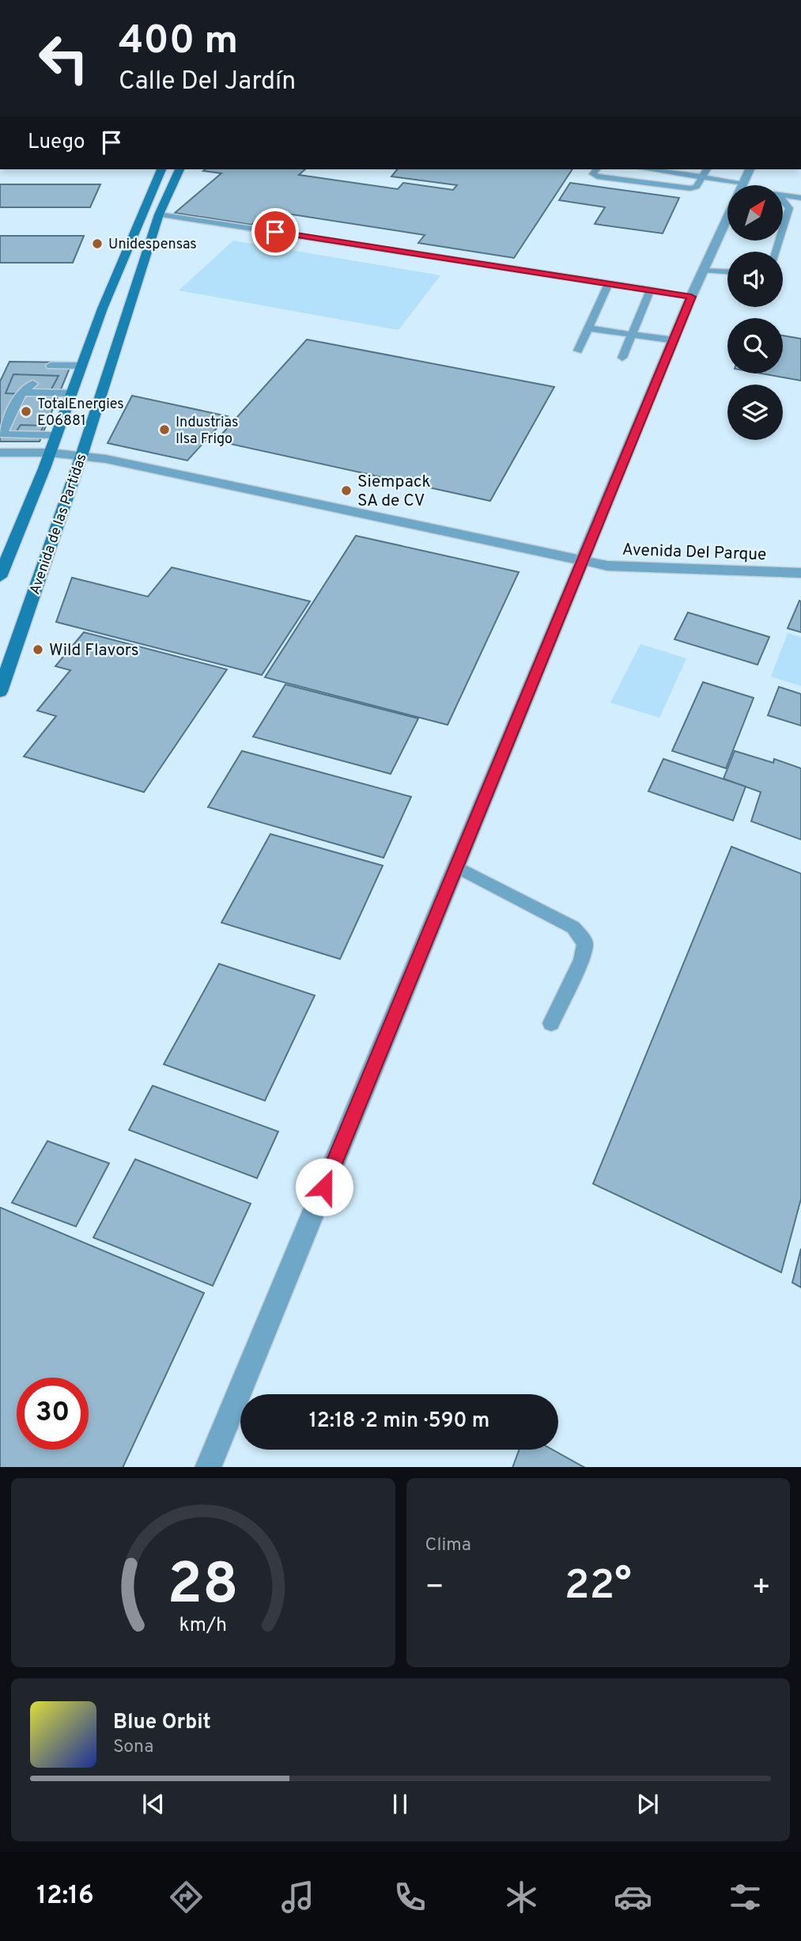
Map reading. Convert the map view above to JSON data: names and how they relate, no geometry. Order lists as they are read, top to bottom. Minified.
{"streets":{"main road":["Avenida de las Partidas"],"street":["Avenida Del Parque"]},"crossings":[["Avenida de las Partidas","Avenida Del Parque"]],"places":["Unidespensas","TotalEnergies E06881","Industrias Ilsa Frigo","Siempack SA de CV","Wild Flavors"],"north":"top right","page":{"turn":["400 m","Calle Del Jardín"],"then":"Luego","limit":"30","trip":"12:18 · 2 min · 590 m","tile":"Clima","heat":["−","22°","+"],"song":["Blue Orbit","Sona"],"tabs":"12:16","gauge":["28","km/h"]}}
